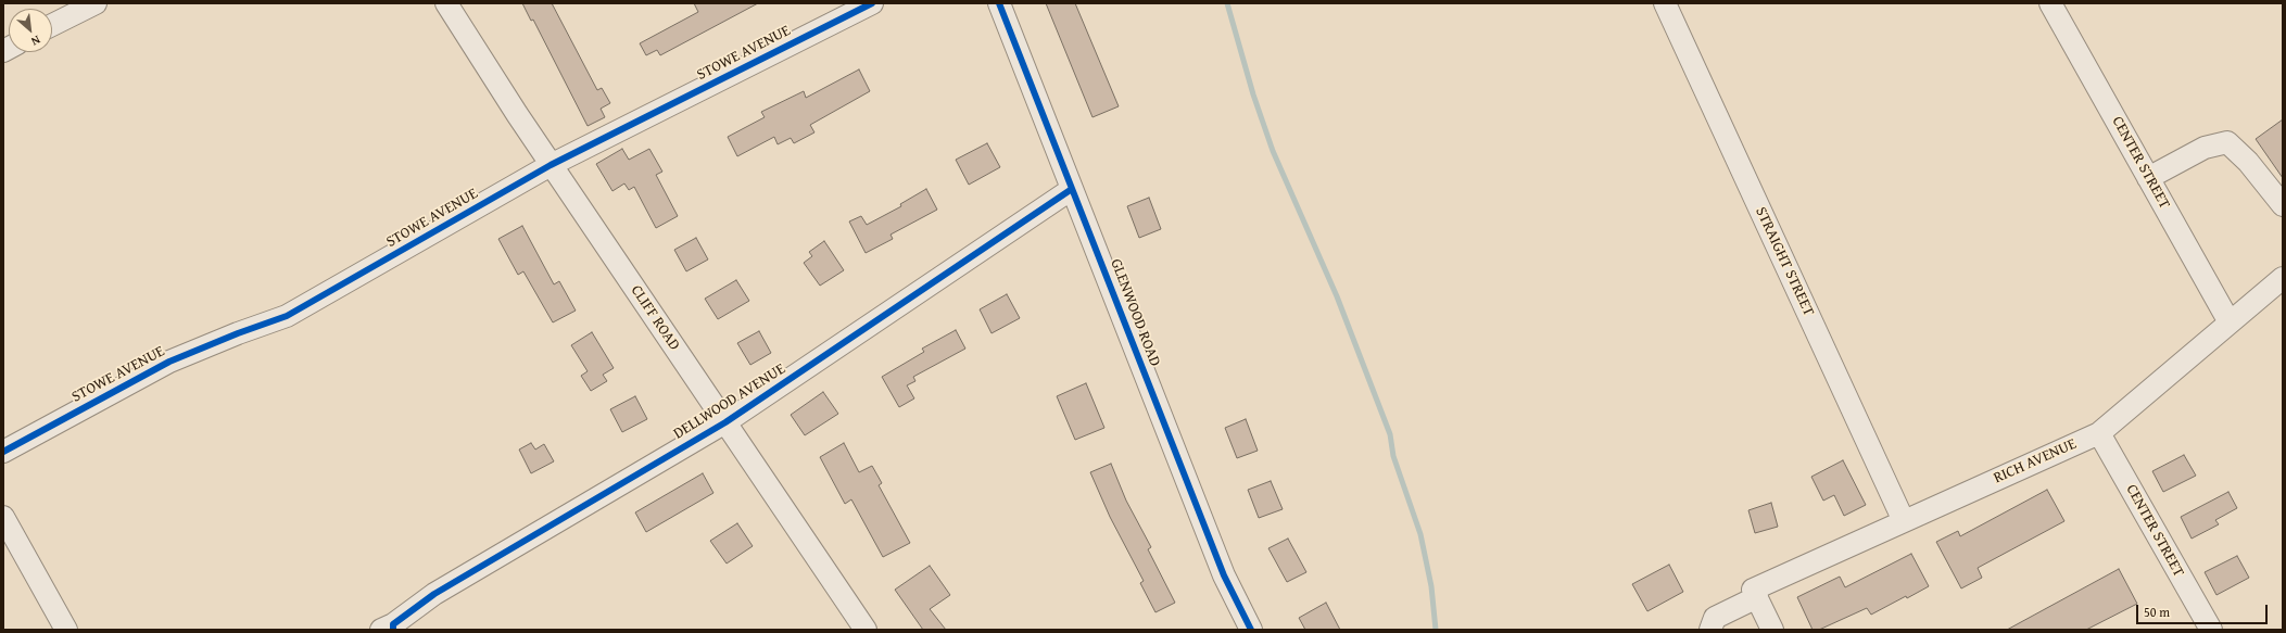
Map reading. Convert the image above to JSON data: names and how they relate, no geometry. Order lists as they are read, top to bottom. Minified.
{"streets":{"street":["STOWE AVENUE","CENTER STREET","STRAIGHT STREET","GLENWOOD ROAD","CLIFF ROAD","DELLWOOD AVENUE","RICH AVENUE"]},"crossings":[["STOWE AVENUE","CLIFF ROAD"],["CENTER STREET","RICH AVENUE"],["STRAIGHT STREET","RICH AVENUE"],["GLENWOOD ROAD","DELLWOOD AVENUE"],["CLIFF ROAD","DELLWOOD AVENUE"]],"scale_bar":"50 m","north":"bottom right"}
